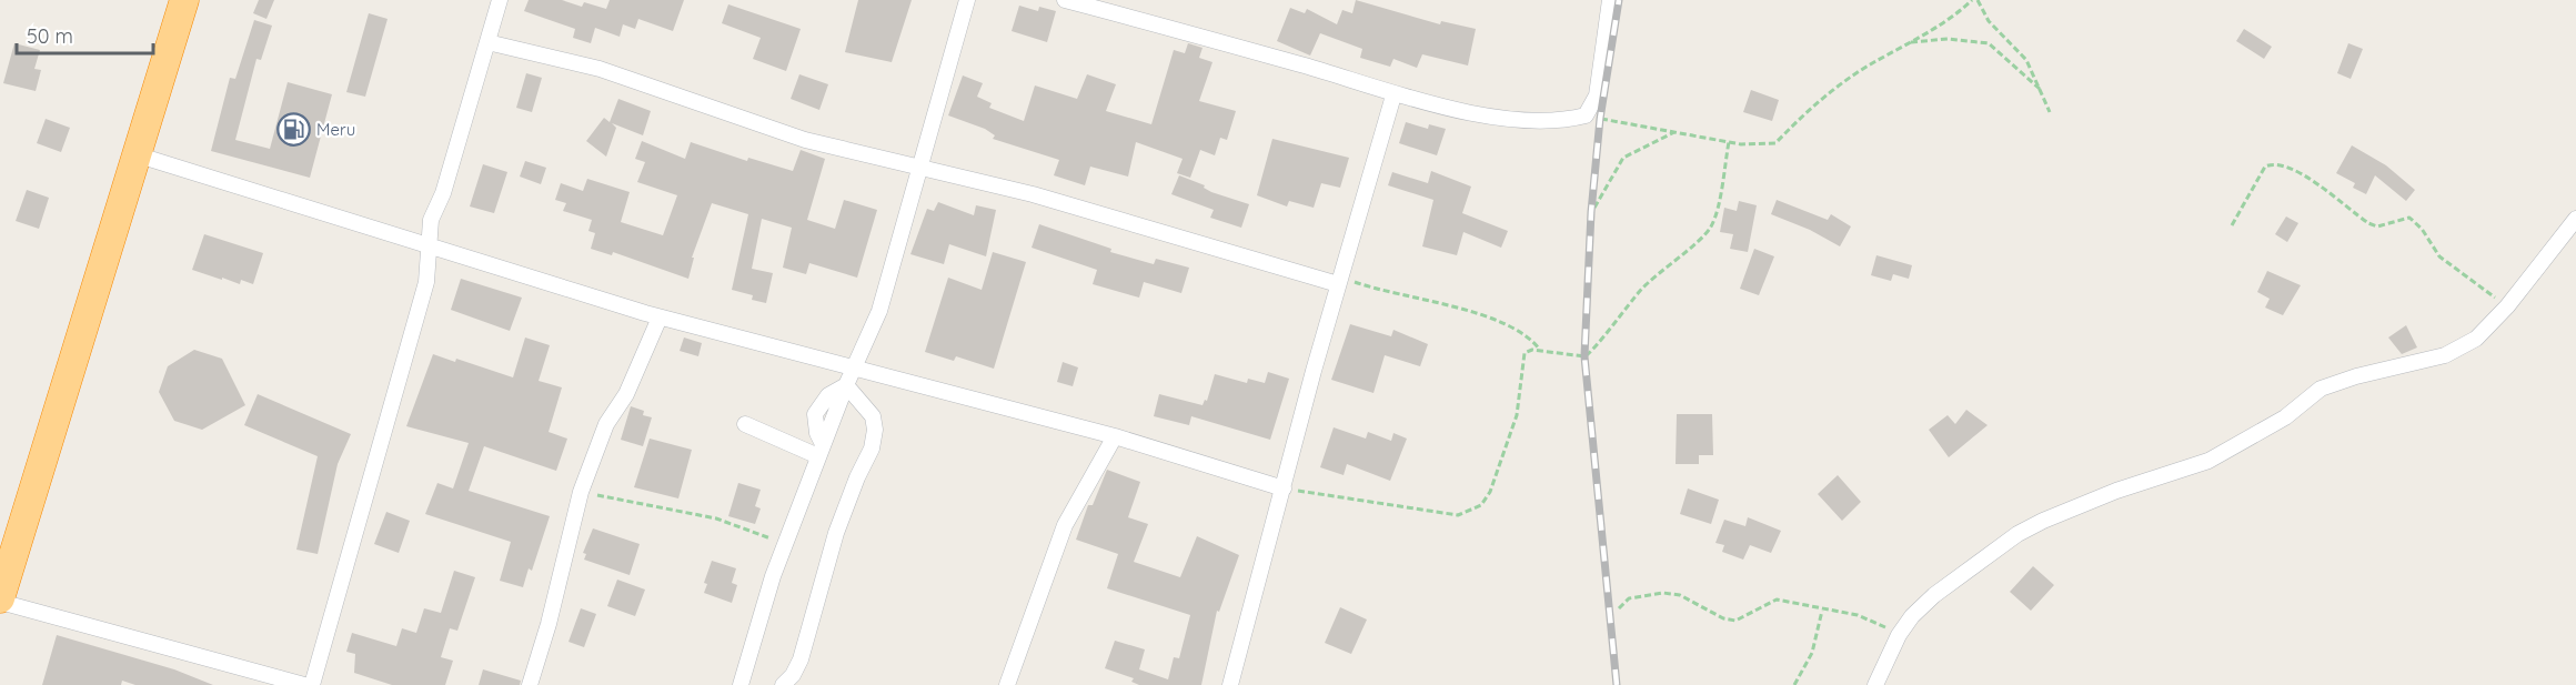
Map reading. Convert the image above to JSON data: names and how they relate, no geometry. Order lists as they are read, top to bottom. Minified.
{"places":{"fuel station":["Meru"]},"scale_bar":"50 m"}
